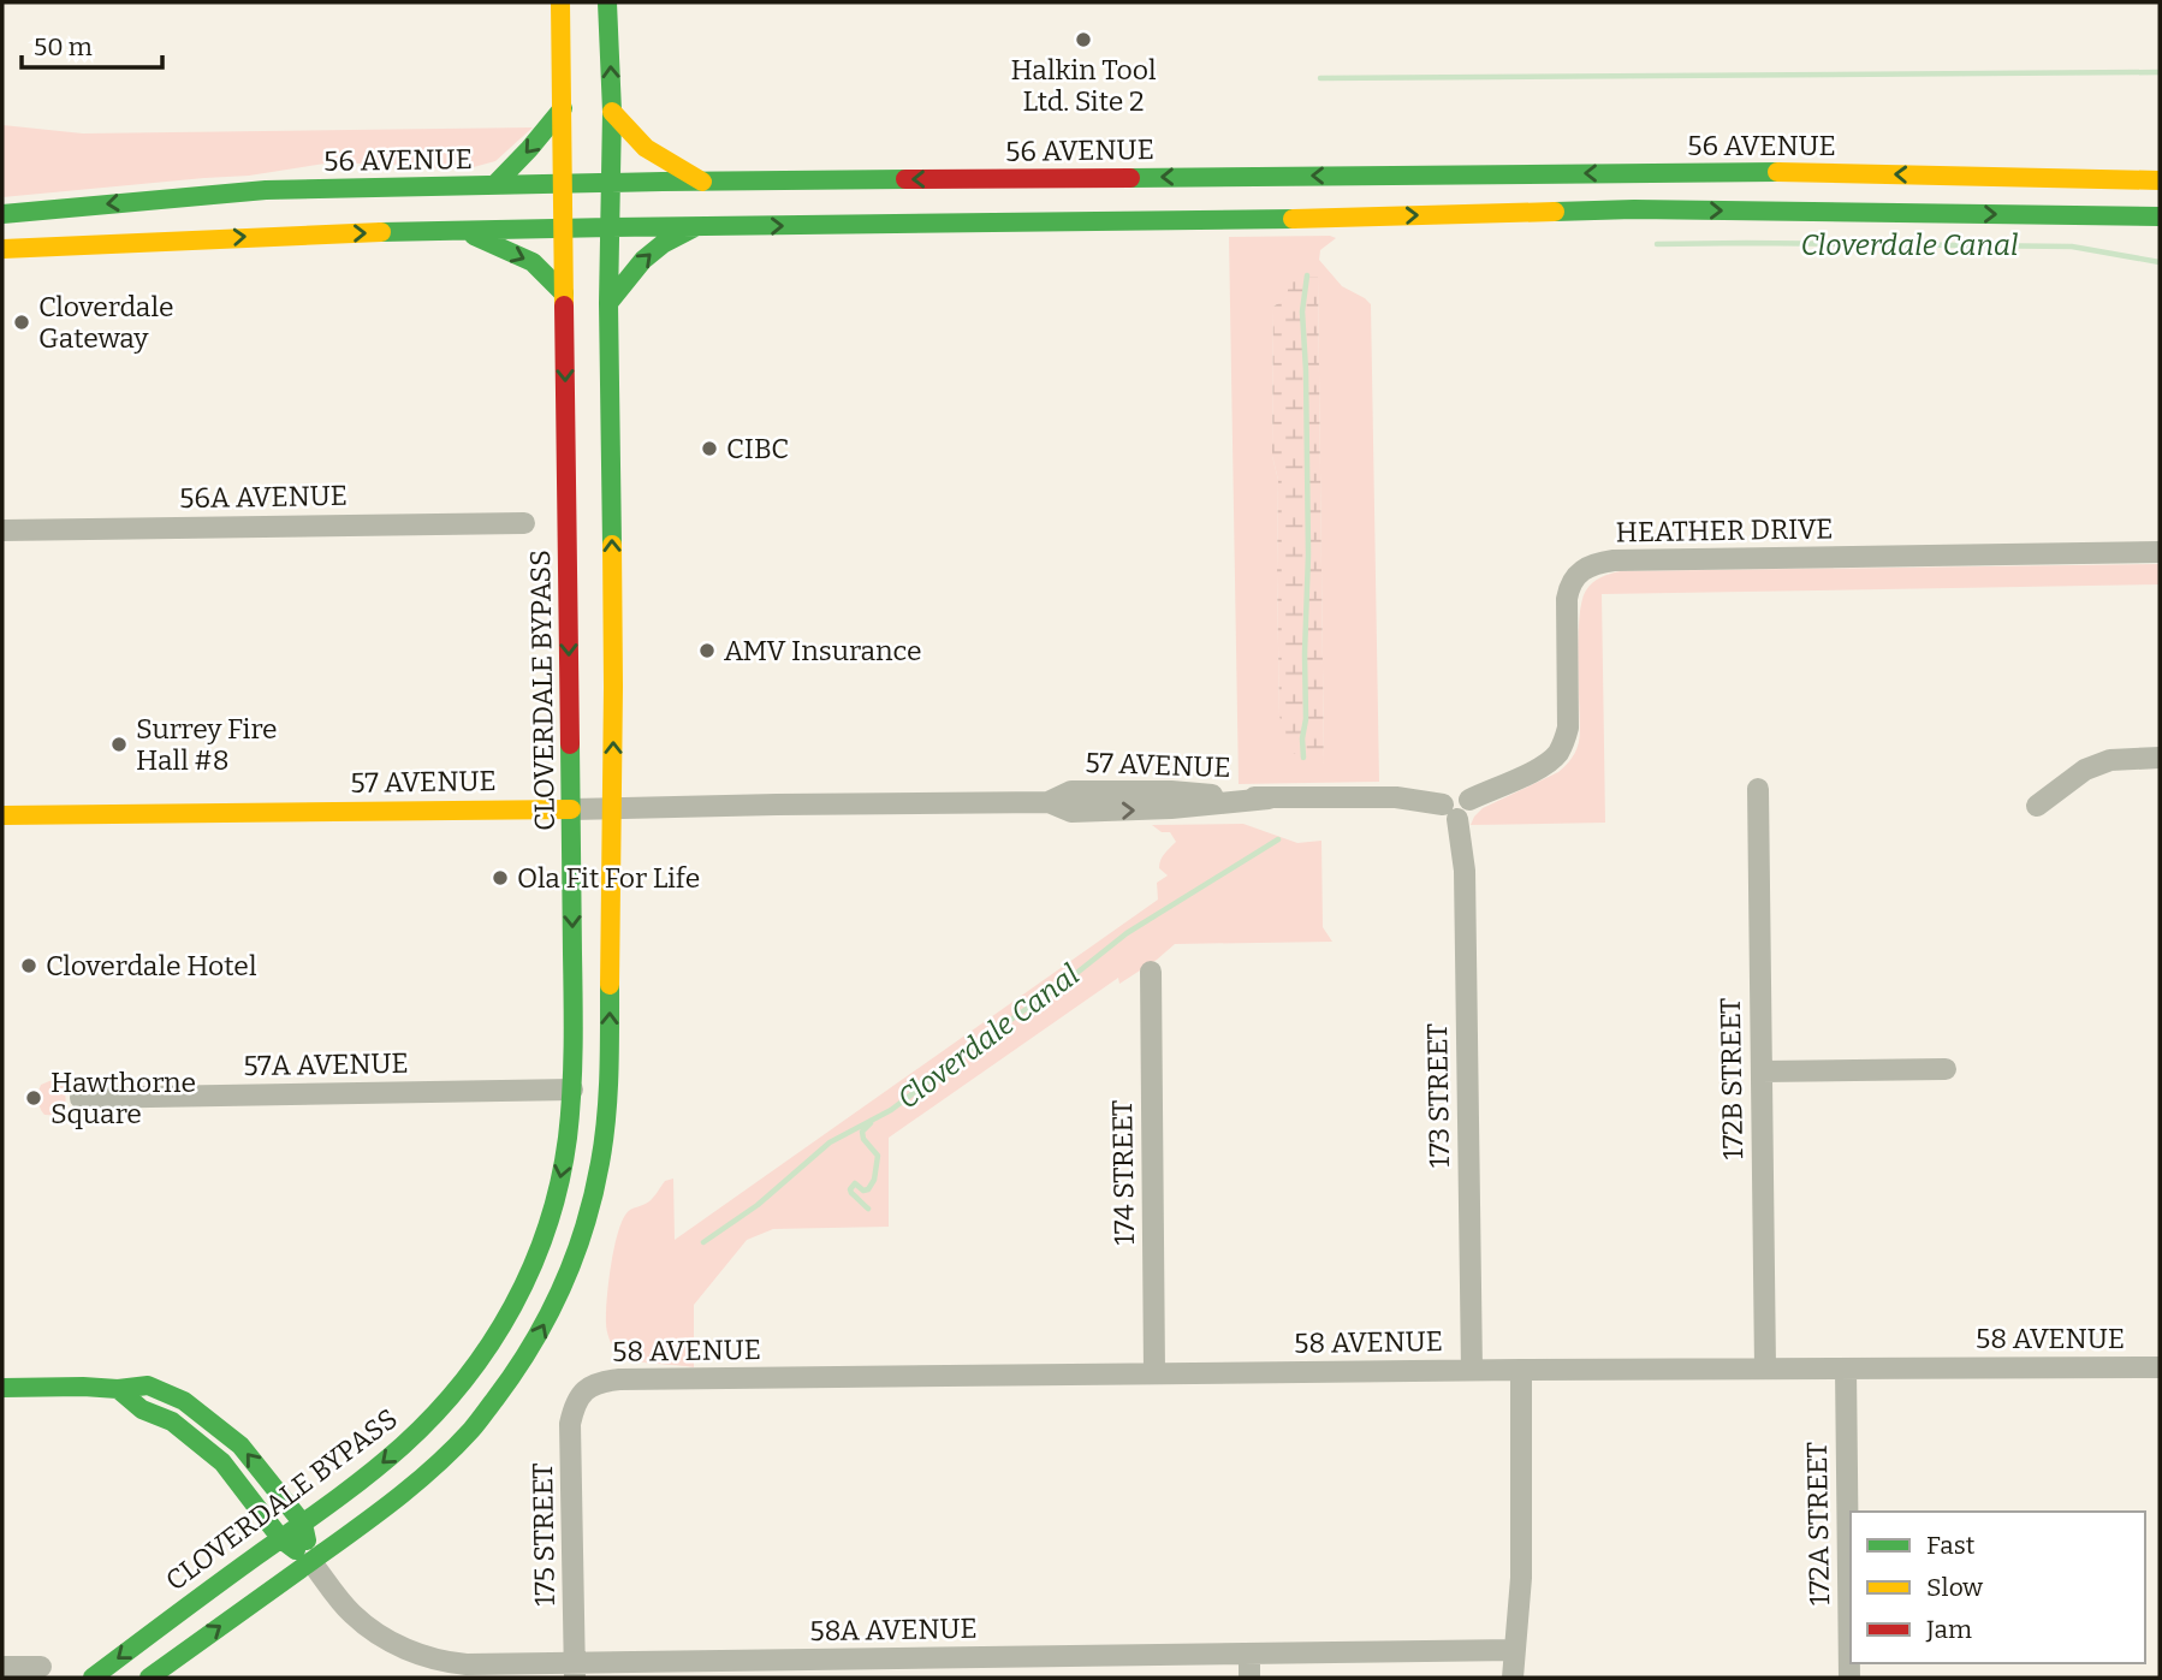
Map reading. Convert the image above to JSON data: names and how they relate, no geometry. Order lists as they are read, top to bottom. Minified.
{"streets":{"main road":["56 AVENUE","CLOVERDALE BYPASS","57 AVENUE"],"street":["56A AVENUE","HEATHER DRIVE","57A AVENUE","172B STREET","173 STREET","174 STREET","58 AVENUE","172A STREET","175 STREET","58A AVENUE"]},"crossings":[["56 AVENUE","CLOVERDALE BYPASS"],["HEATHER DRIVE","57 AVENUE"],["HEATHER DRIVE","173 STREET"],["CLOVERDALE BYPASS","57 AVENUE"],["CLOVERDALE BYPASS","57A AVENUE"],["57 AVENUE","173 STREET"],["172B STREET","58 AVENUE"],["173 STREET","58 AVENUE"],["174 STREET","58 AVENUE"],["58 AVENUE","172A STREET"],["58 AVENUE","175 STREET"],["175 STREET","58A AVENUE"]],"water":["Cloverdale Canal"],"places":["Halkin Tool Ltd. Site 2","Cloverdale Gateway","CIBC","AMV Insurance","Surrey Fire Hall #8","Ola Fit For Life","Cloverdale Hotel","Hawthorne Square"],"legend":["Fast","Slow","Jam"],"scale_bar":"50 m"}
